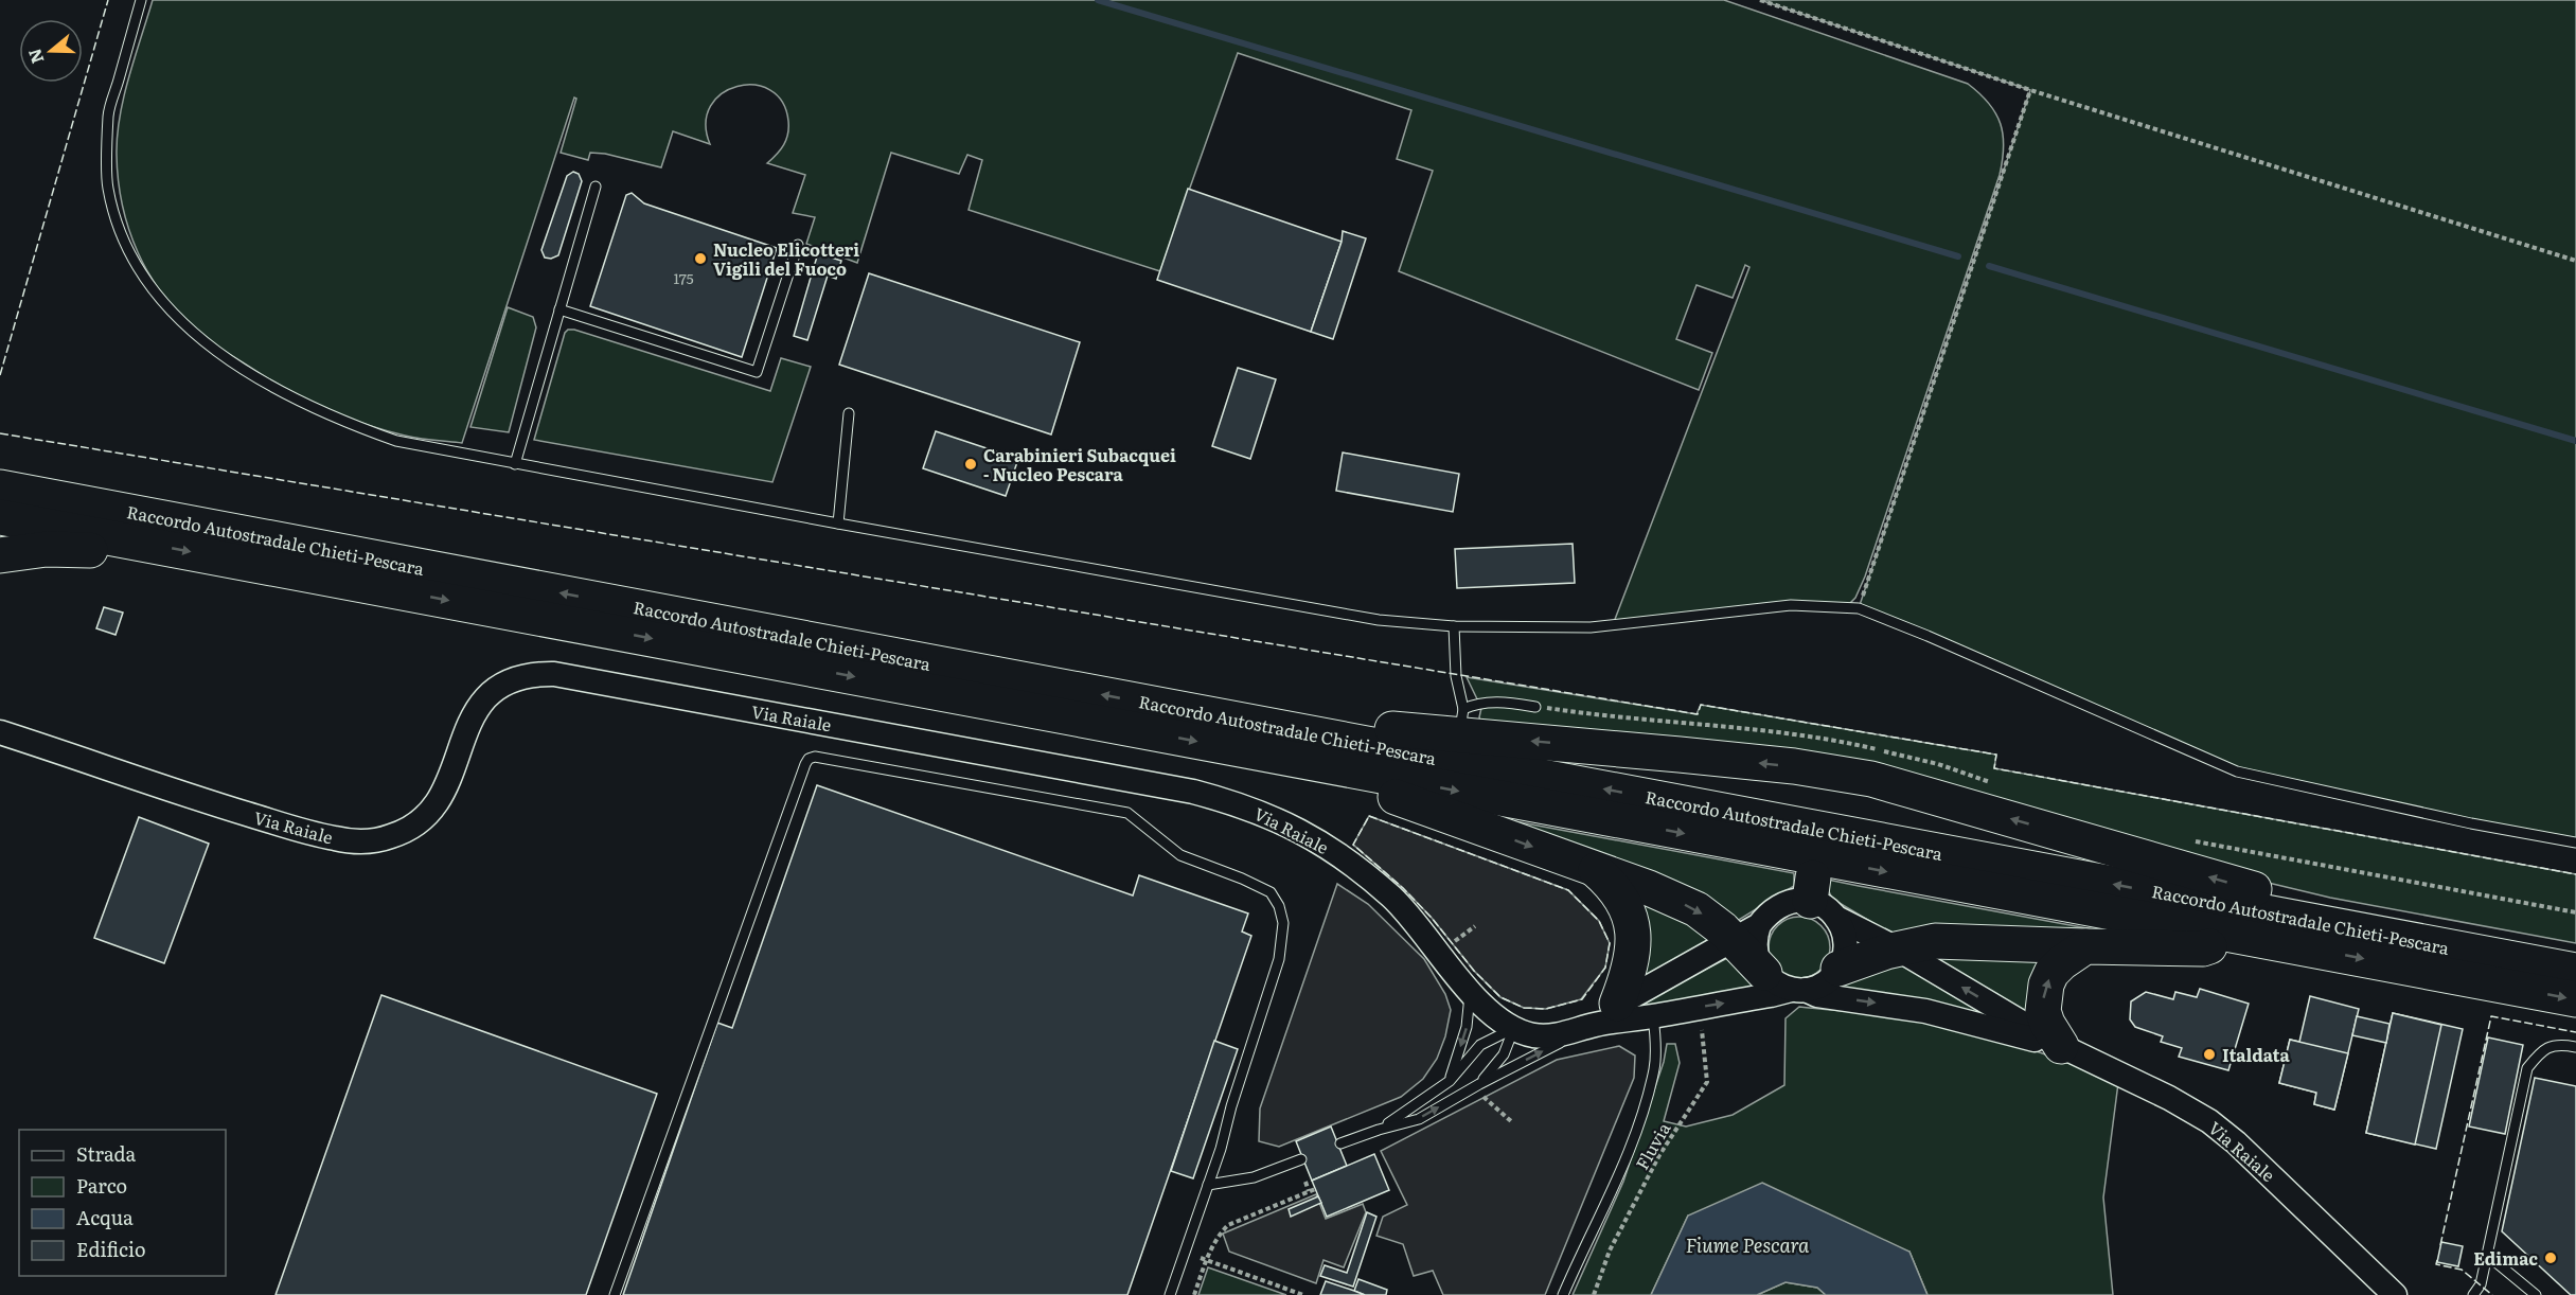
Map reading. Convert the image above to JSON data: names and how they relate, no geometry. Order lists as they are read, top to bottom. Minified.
{"streets":{"highway":["Raccordo Autostradale Chieti-Pescara"],"street":["Via Raiale"],"path":["Fluvia"]},"crossings":[["Via Raiale","Fluvia"]],"water":["Fiume Pescara"],"places":["Nucleo Elicotteri Vigili del Fuoco","Carabinieri Subacquei - Nucleo Pescara","Italdata","Edimac"],"house_numbers":["175"],"legend":["Strada","Parco","Acqua","Edificio"],"north":"left"}
